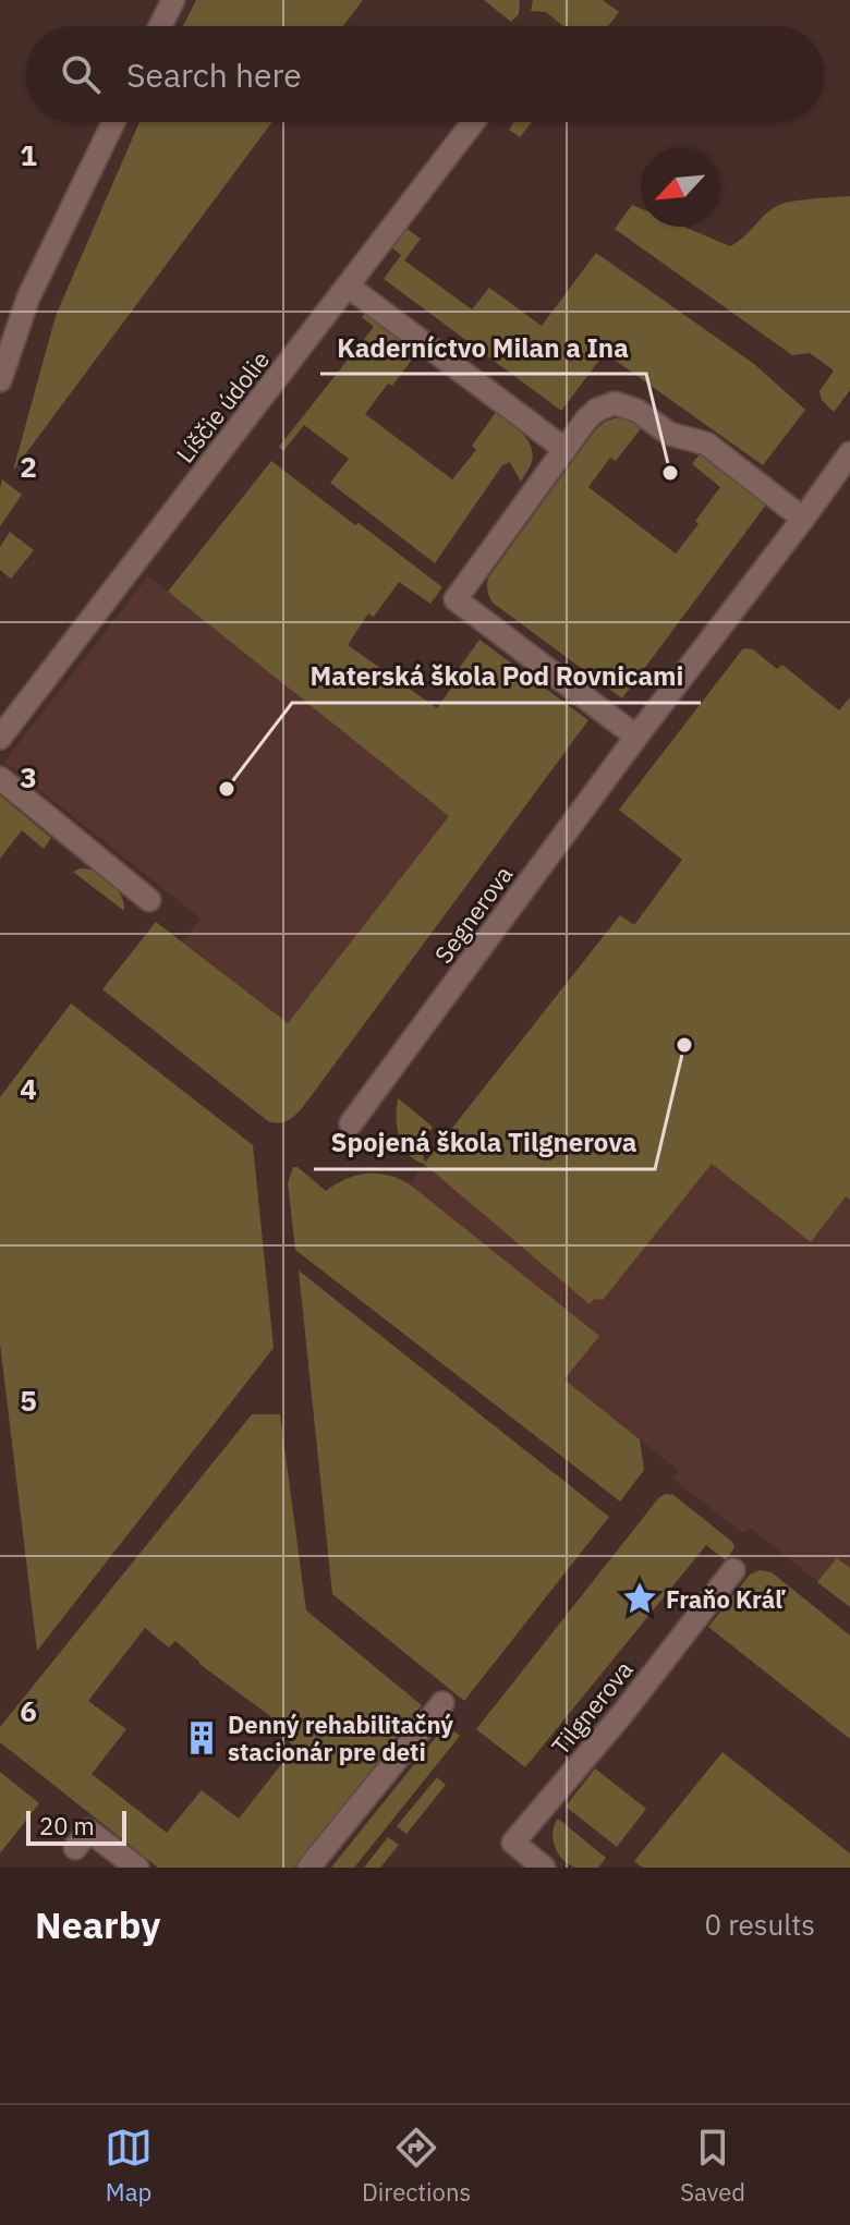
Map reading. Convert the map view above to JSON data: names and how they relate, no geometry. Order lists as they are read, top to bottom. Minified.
{"streets":{"street":["Líščie údolie","Segnerova","Tilgnerova"]},"places":{"other":["Kaderníctvo Milan a Ina","Materská škola Pod Rovnicami","Spojená škola Tilgnerova"],"place":["Fraňo Kráľ"],"building":["Denný rehabilitačný stacionár pre deti"]},"scale_bar":"20 m","north":"bottom left","page":{"search":"Search here","scale":"20 m","heading":["Nearby","0 results"],"nav":["Map","Directions","Saved"]},"grid":{"rows":["1","2","3","4","5","6"]}}
